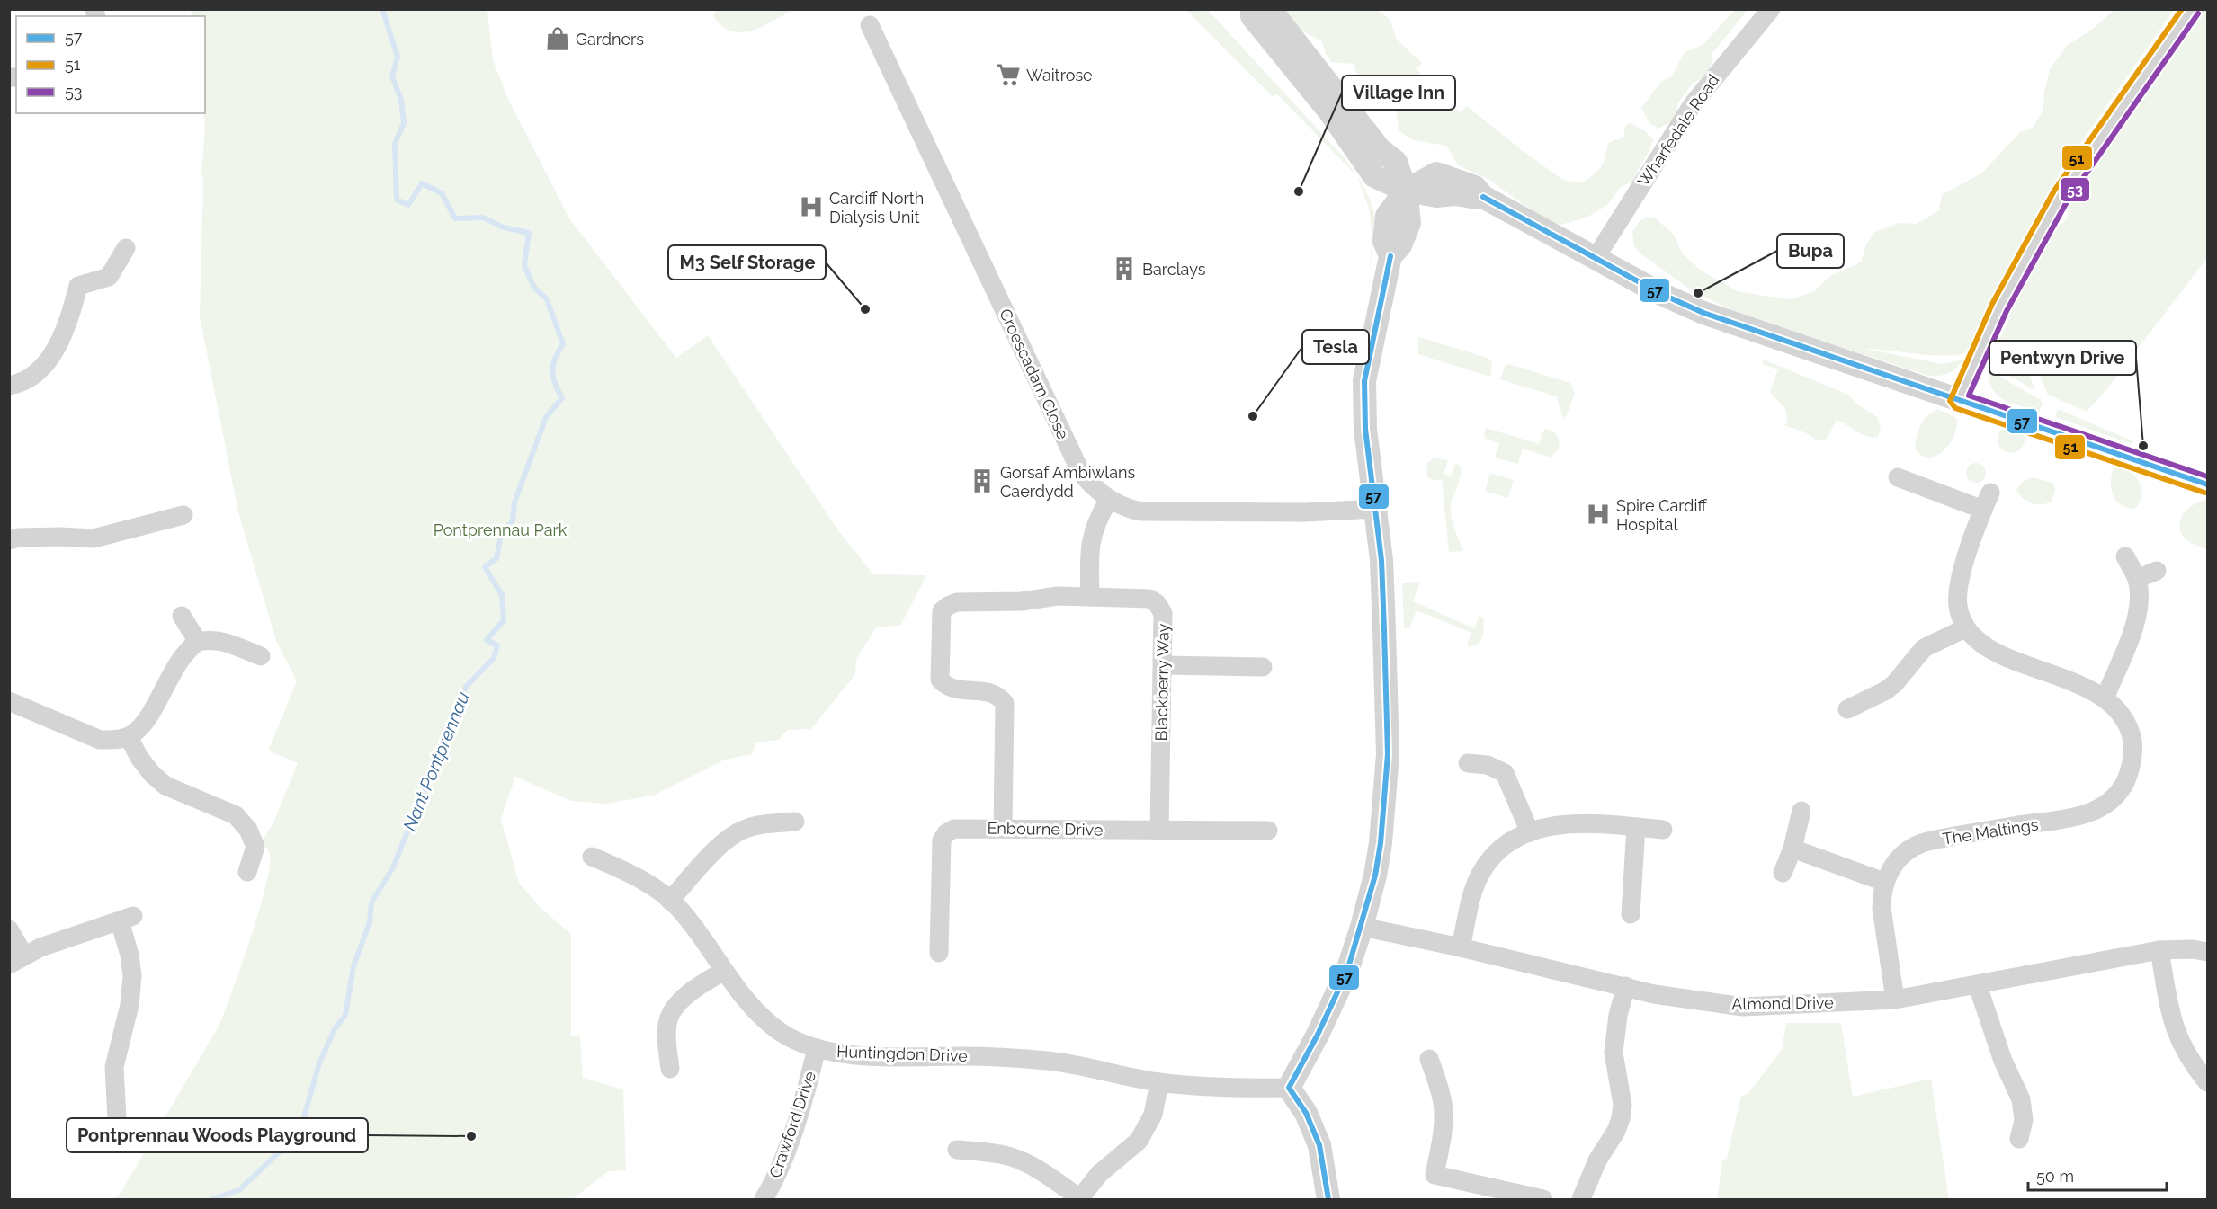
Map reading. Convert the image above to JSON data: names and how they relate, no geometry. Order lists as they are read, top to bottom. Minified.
{"streets":{"street":["Wharfedale Road","Croescadarn Close","Blackberry Way","Enbourne Drive","The Maltings","Almond Drive","Huntingdon Drive","Crawford Drive"]},"crossings":[["Blackberry Way","Enbourne Drive"],["The Maltings","Almond Drive"],["Huntingdon Drive","Crawford Drive"]],"water":["Nant Pontprennau"],"parks":["Pontprennau Park"],"places":{"shop":["Gardners"],"supermarket":["Waitrose"],"other":["Village Inn","Bupa","M3 Self Storage","Tesla","Pentwyn Drive","Pontprennau Woods Playground"],"hospital":["Cardiff North Dialysis Unit","Spire Cardiff Hospital"],"building":["Barclays","Gorsaf Ambiwlans Caerdydd"]},"lines":["transit line 51","transit line 53","transit line 57"],"legend":["57","51","53"],"scale_bar":"50 m"}
